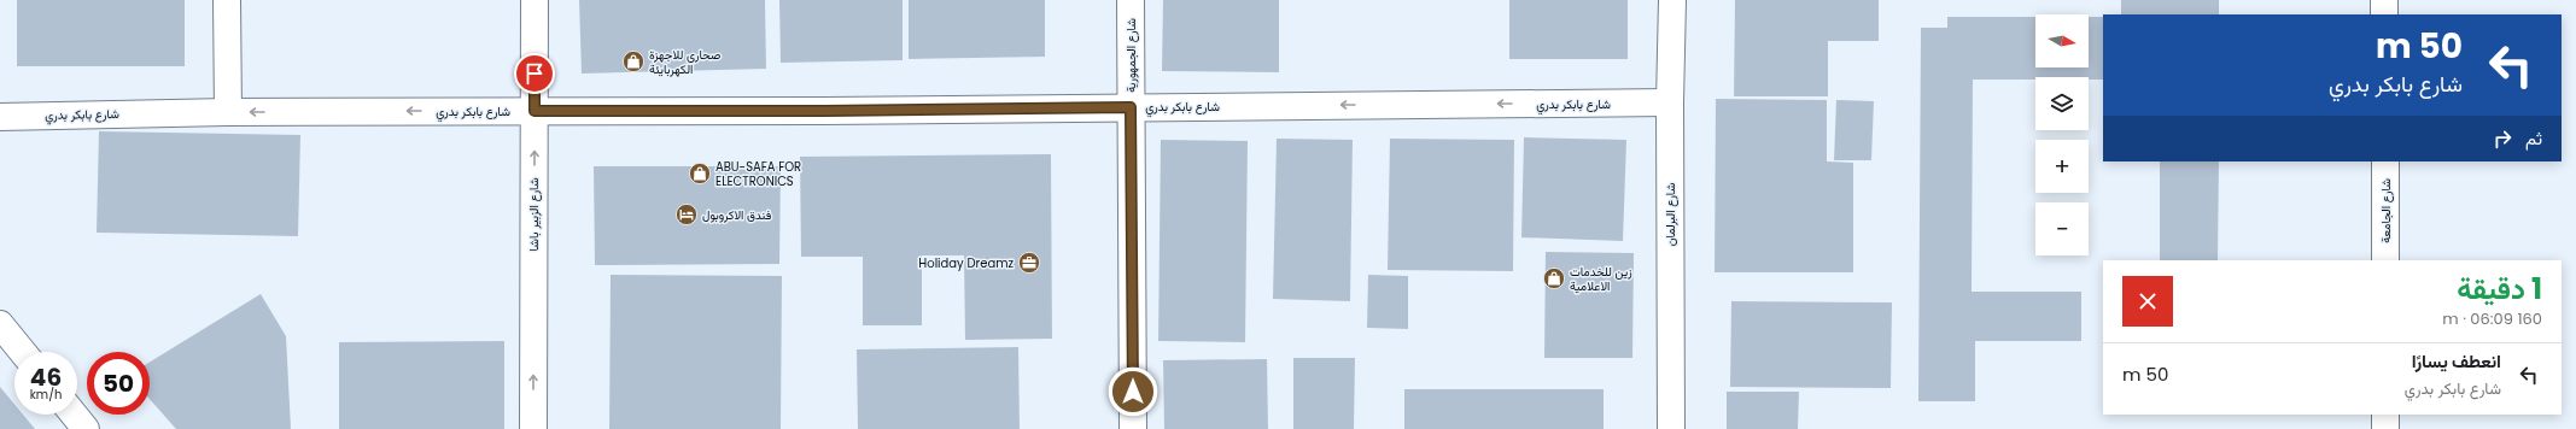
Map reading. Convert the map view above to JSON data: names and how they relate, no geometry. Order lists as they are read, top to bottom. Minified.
{"streets":{"street":["شارع الجمهورية","شارع بابكر بدري","شارع الجامعة","شارع الزبير باشا","شارع البرلمان"]},"crossings":[["شارع الجمهورية","شارع بابكر بدري"],["شارع بابكر بدري","شارع الزبير باشا"],["شارع بابكر بدري","شارع البرلمان"]],"one_way":["شارع بابكر بدري","شارع الزبير باشا"],"places":{"shop":["صحاري للاجهزة الكهربايئة","ABU-SAFA FOR ELECTRONICS","زين للخدمات الاعلامية"],"hotel":["فندق الاكروبول"],"office":["Holiday Dreamz"]},"north":"right","page":{"map_buttons":["+","−"],"turn":["50 m","شارع بابكر بدري"],"then":"ثم","heading":["1 دقيقة","160 m · 06:09"],"list":[{"name":"انعطف يسارًا","note":"شارع بابكر بدري","value":"50 m"}],"speed":"46 km/h","limit":"50"}}
